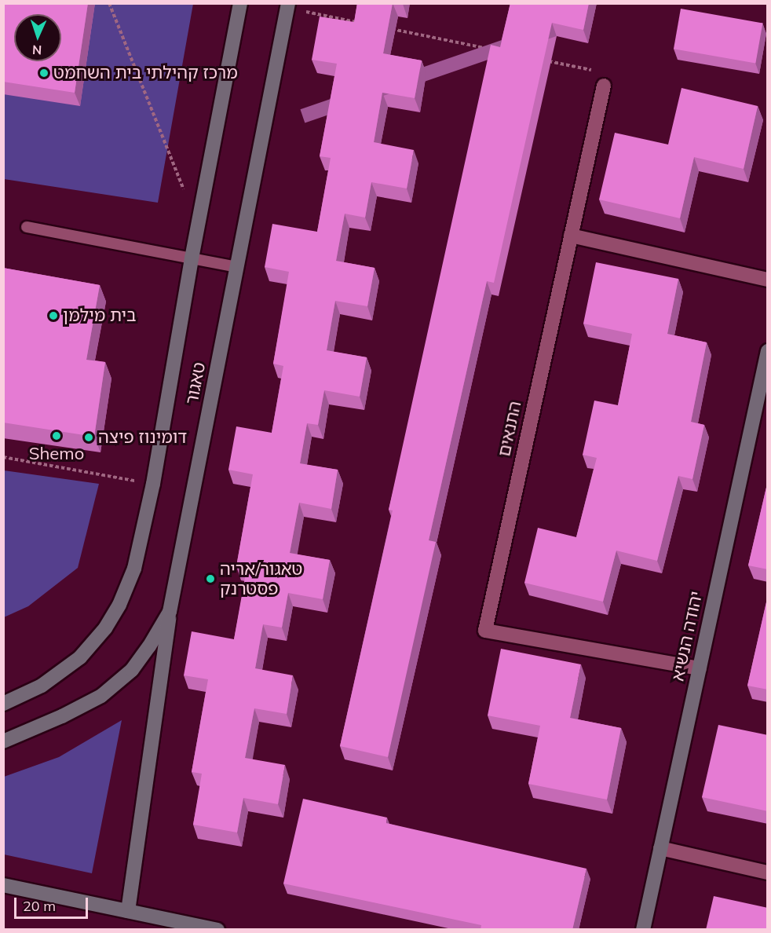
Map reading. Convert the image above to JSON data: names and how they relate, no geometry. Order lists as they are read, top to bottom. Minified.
{"streets":{"street":["טאגור","התנאים","יהודה הנשיא"]},"crossings":[["התנאים","יהודה הנשיא"]],"places":["מרכז קהילתי בית השחמט","בית מילמן","Shemo","דומינוז פיצה","טאגור/אריה פסטרנק"],"scale_bar":"20 m","north":"bottom"}
